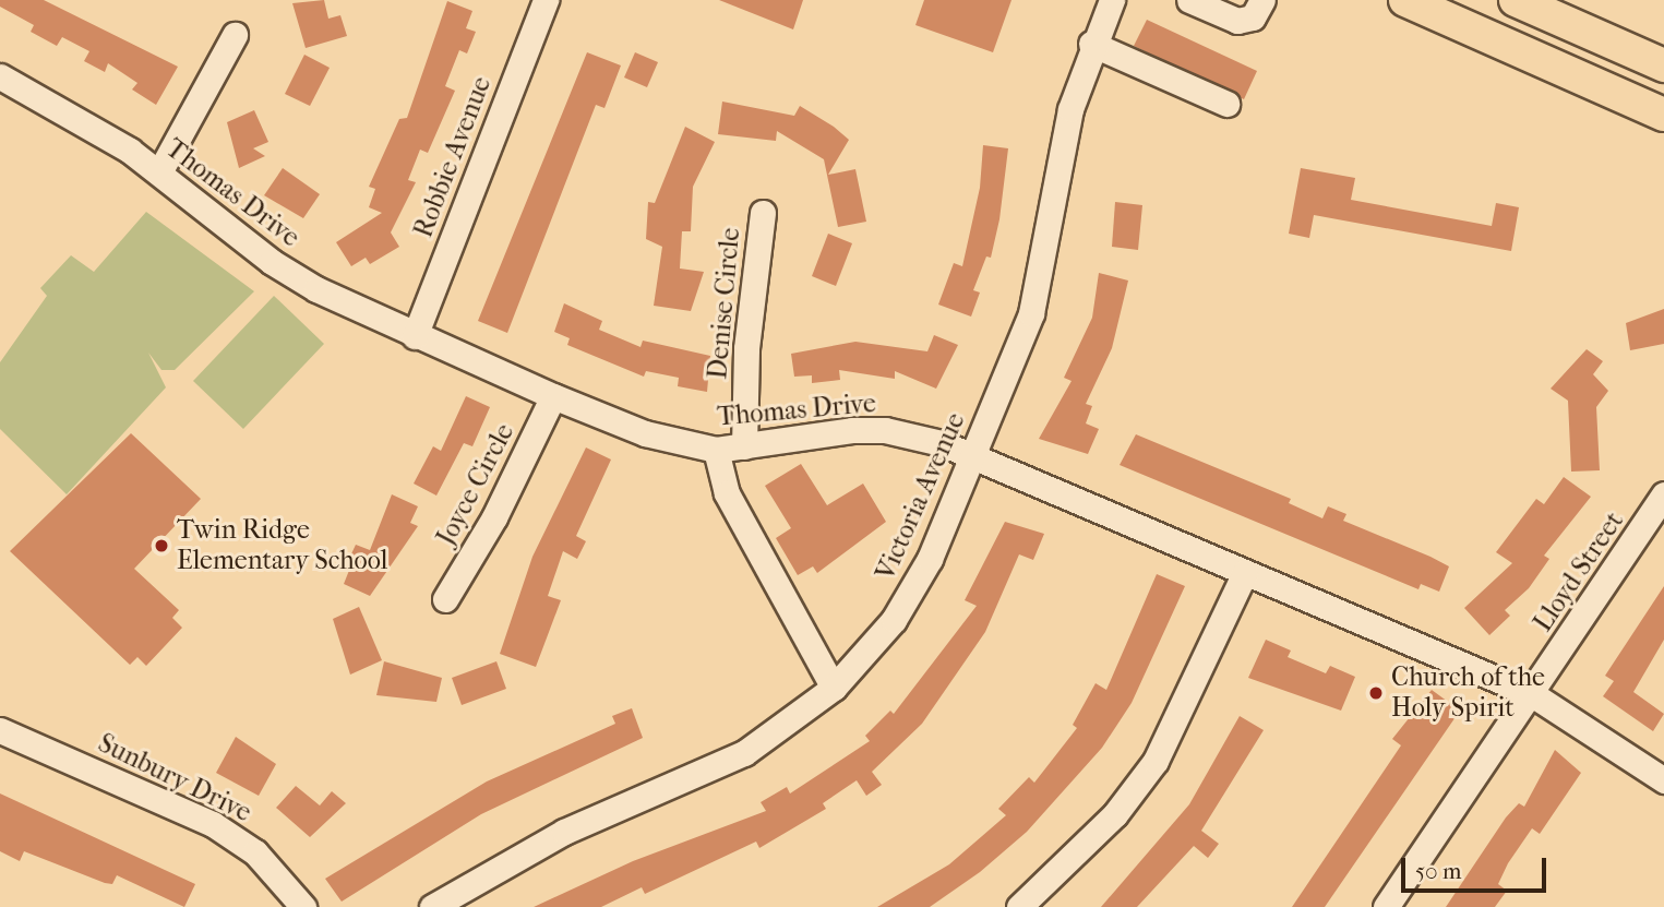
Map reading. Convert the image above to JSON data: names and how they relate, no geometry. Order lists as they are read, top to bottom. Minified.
{"streets":{"street":["Robbie Avenue","Thomas Drive","Denise Circle","Joyce Circle","Victoria Avenue","Lloyd Street","Sunbury Drive"]},"crossings":[["Robbie Avenue","Thomas Drive"],["Thomas Drive","Denise Circle"],["Thomas Drive","Joyce Circle"],["Thomas Drive","Victoria Avenue"],["Thomas Drive","Lloyd Street"]],"places":["Twin Ridge Elementary School","Church of the Holy Spirit"],"scale_bar":"50 m"}
